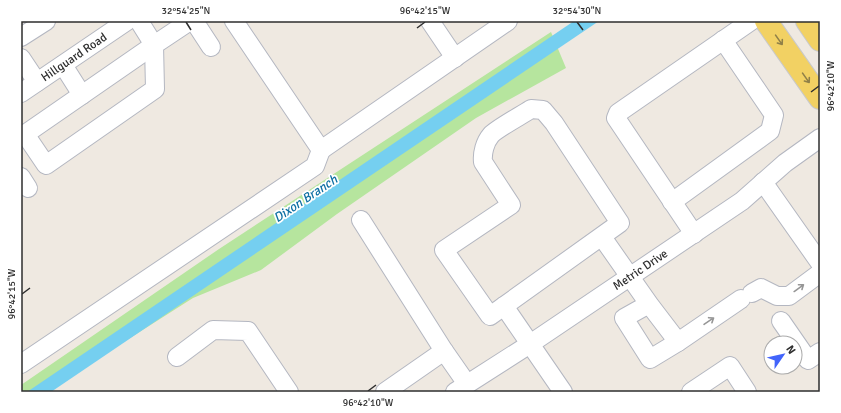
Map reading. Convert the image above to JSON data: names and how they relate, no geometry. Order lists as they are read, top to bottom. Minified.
{"streets":{"street":["Hillguard Road","Metric Drive"]},"water":["Dixon Branch"],"north":"top right","coordinates":["32°54'25\"N","96°42'15\"W","32°54'30\"N","96°42'10\"W"]}
